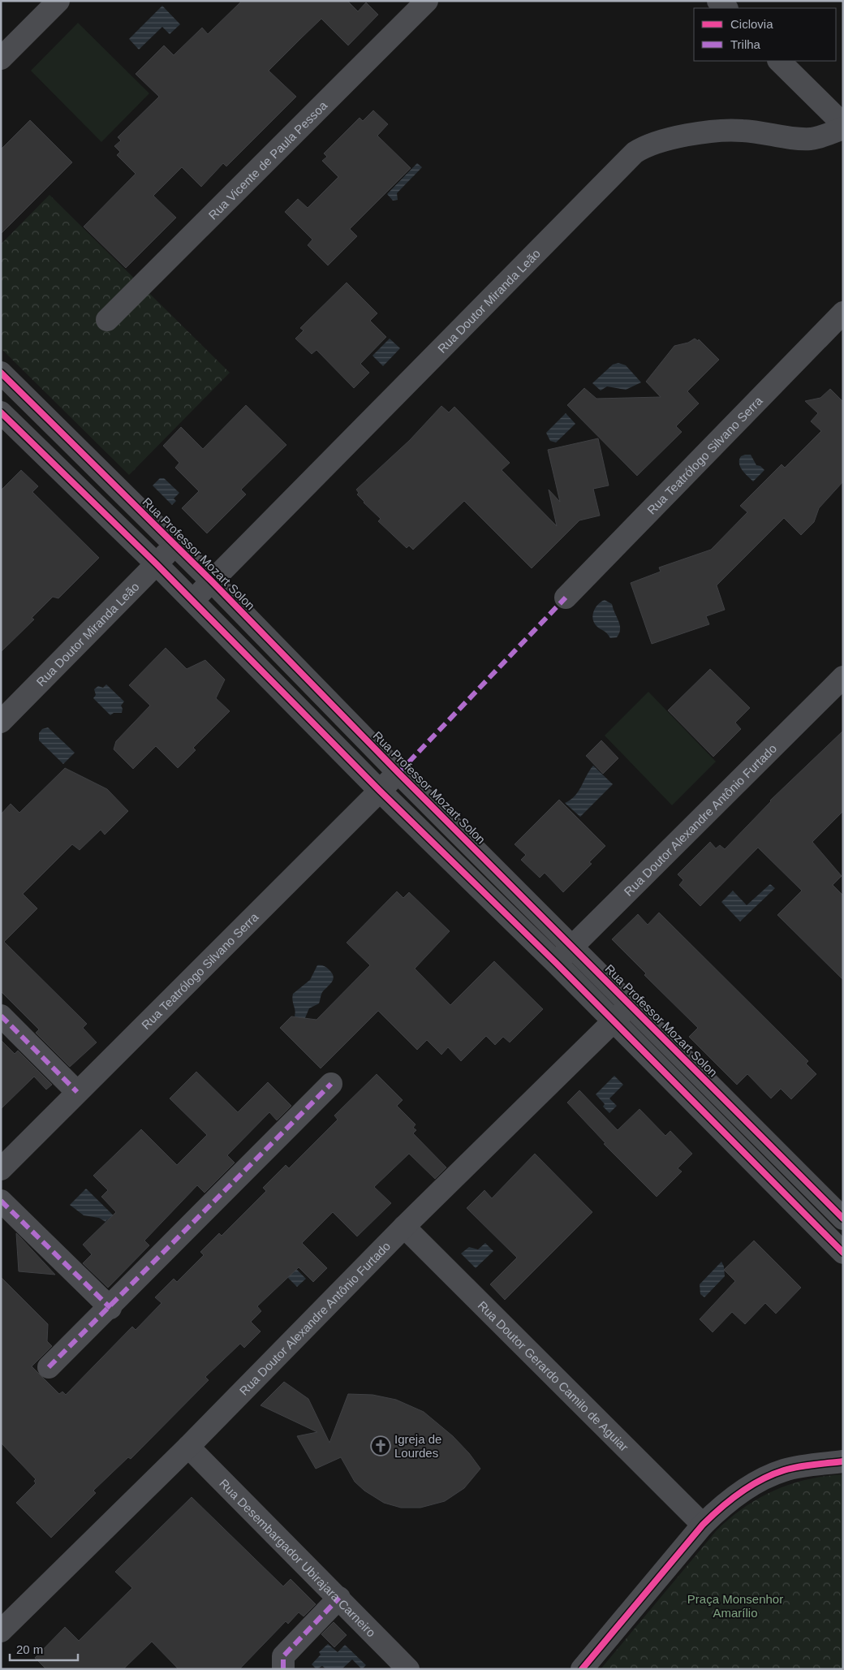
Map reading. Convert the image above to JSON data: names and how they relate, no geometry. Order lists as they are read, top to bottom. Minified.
{"streets":{"street":["Rua Vicente de Paula Pessoa","Rua Doutor Miranda Leão","Rua Teatrólogo Silvano Serra","Rua Professor Mozart Solon","Rua Doutor Alexandre Antônio Furtado","Rua Doutor Gerardo Camilo de Aguiar","Rua Desembargador Ubirajara Carneiro"]},"crossings":[["Rua Doutor Miranda Leão","Rua Professor Mozart Solon"],["Rua Teatrólogo Silvano Serra","Rua Professor Mozart Solon"],["Rua Professor Mozart Solon","Rua Doutor Alexandre Antônio Furtado"],["Rua Doutor Alexandre Antônio Furtado","Rua Doutor Gerardo Camilo de Aguiar"],["Rua Doutor Alexandre Antônio Furtado","Rua Desembargador Ubirajara Carneiro"]],"parks":["Praça Monsenhor Amarílio"],"places":{"church":["Igreja de Lourdes"]},"legend":["Ciclovia","Trilha"],"scale_bar":"20 m"}
